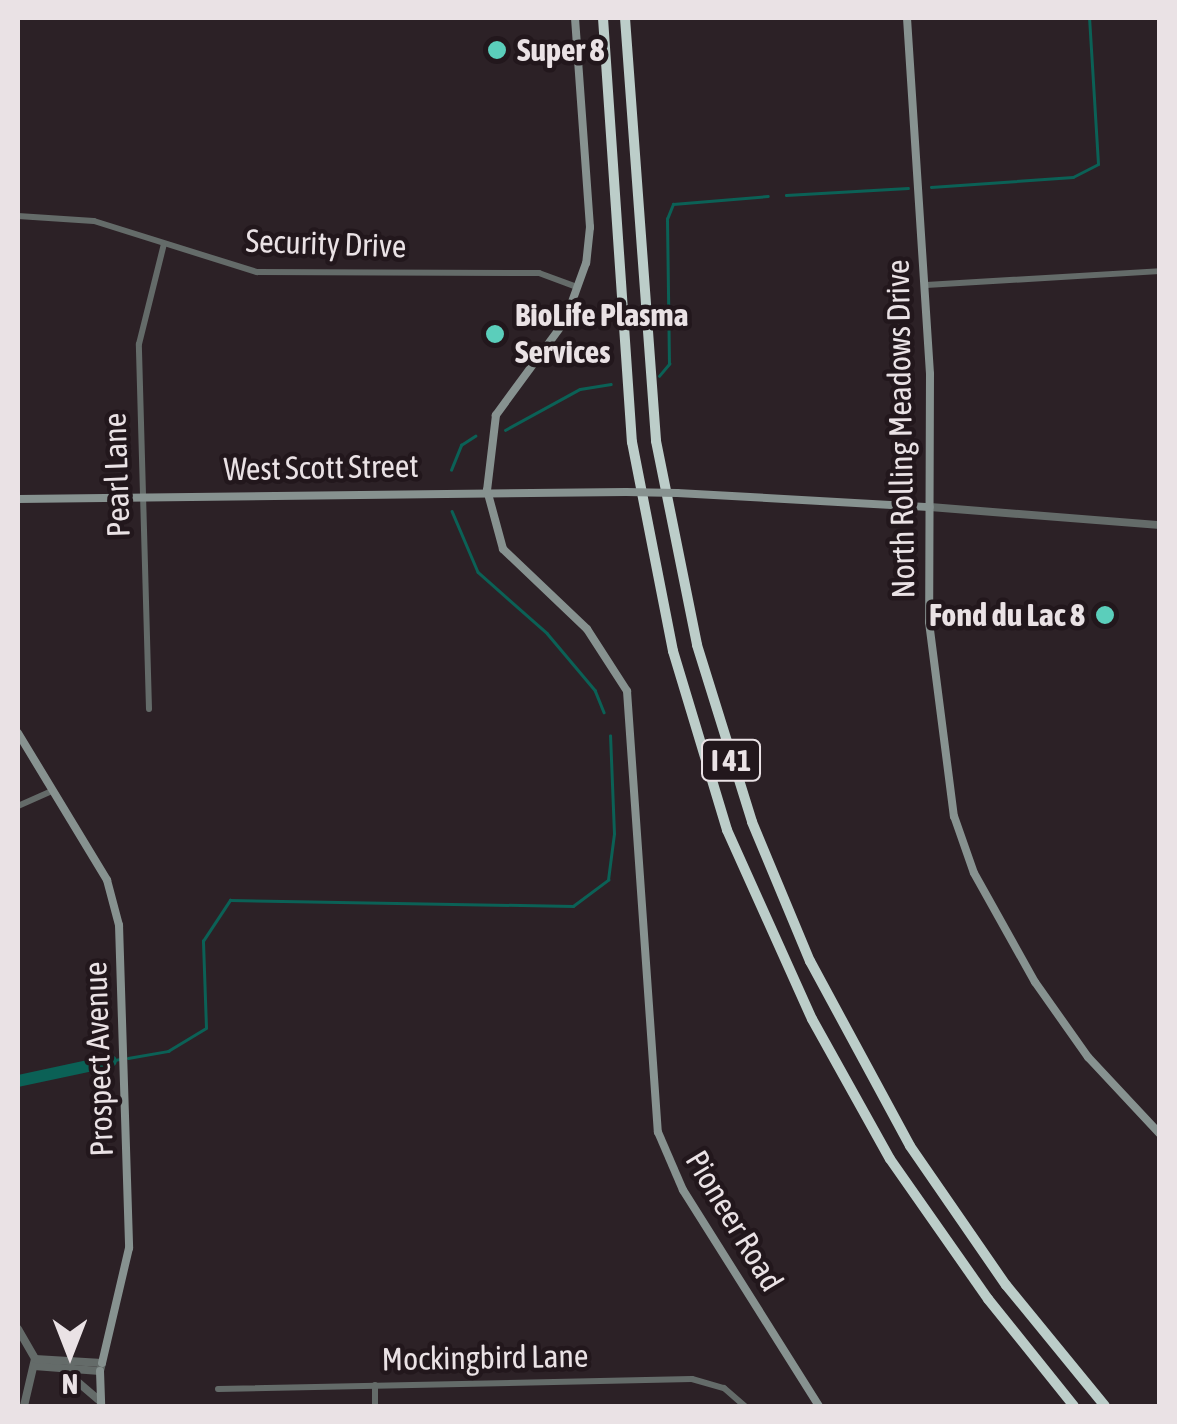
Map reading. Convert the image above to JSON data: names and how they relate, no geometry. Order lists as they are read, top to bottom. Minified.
{"streets":{"highway":["I 41"],"main road":["North Rolling Meadows Drive","West Scott Street","Prospect Avenue","Pioneer Road"],"street":["Security Drive","Pearl Lane","Mockingbird Lane"]},"crossings":[["Security Drive","Pearl Lane"],["North Rolling Meadows Drive","West Scott Street"],["West Scott Street","Pearl Lane"],["West Scott Street","Pioneer Road"]],"places":["Super 8","BioLife Plasma Services","Fond du Lac 8"],"north":"bottom"}
